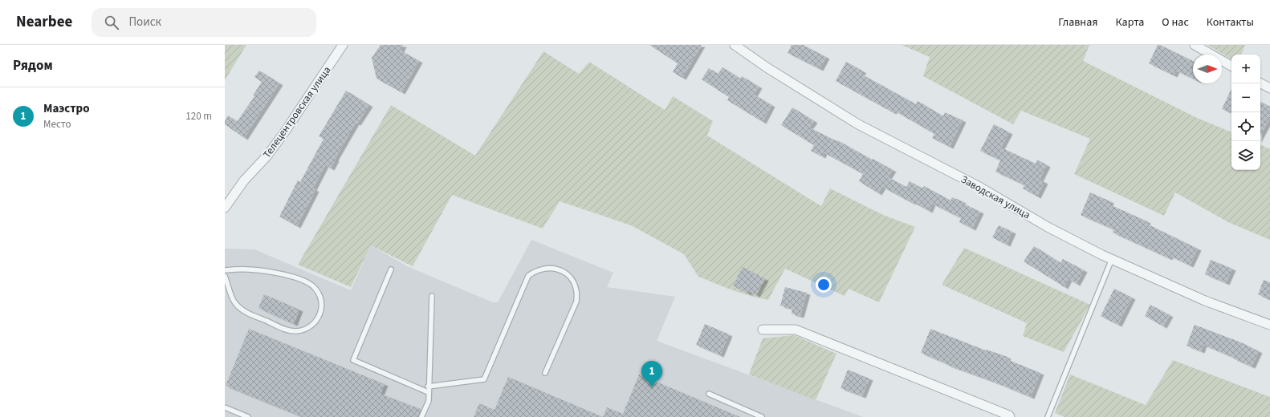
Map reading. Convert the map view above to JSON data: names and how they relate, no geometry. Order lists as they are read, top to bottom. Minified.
{"streets":{"street":["Телецентровская улица","Заводская улица"]},"north":"right","page":{"header":"Nearbee","search":"Поиск","nav":["Главная","Карта","О нас","Контакты"],"heading":"Рядом","map_buttons":["+","−"],"list":[{"mark":"1","name":"Маэстро","note":"Место","value":"120 m"}],"pins":"1"}}
